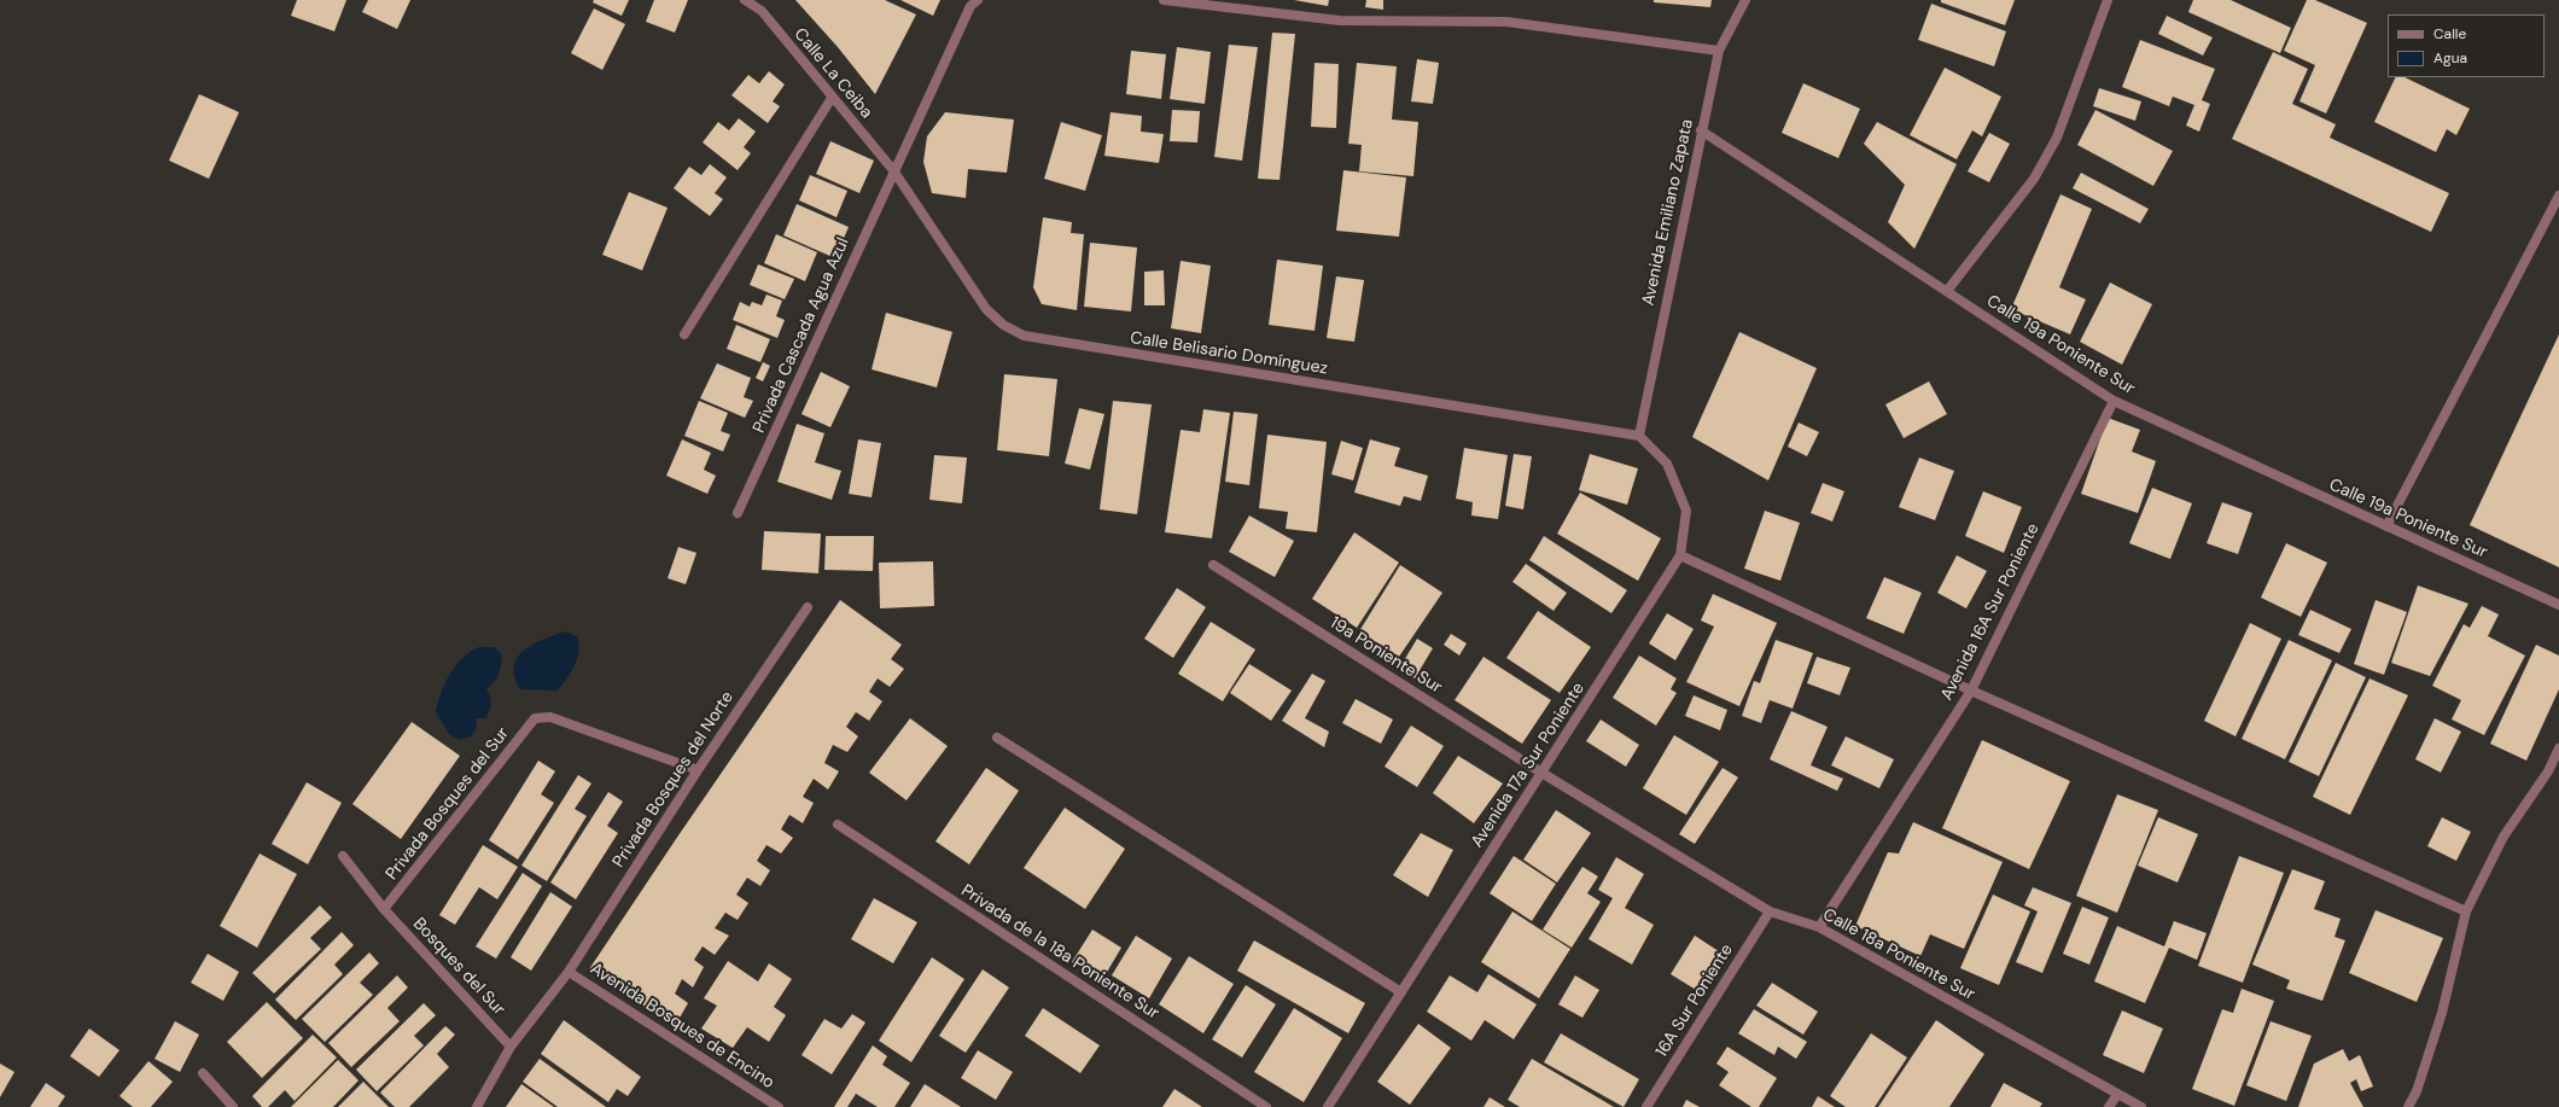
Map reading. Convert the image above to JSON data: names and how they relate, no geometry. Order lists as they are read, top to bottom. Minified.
{"streets":{"street":["Calle La Ceiba","Avenida Emiliano Zapata","Privada Cascada Agua Azul","Calle 19a Poniente Sur","Calle Belisario Domínguez","Avenida 16A Sur Poniente","19a Poniente Sur","Avenida 17a Sur Poniente","Privada Bosques del Norte","Privada Bosques del Sur","Privada de la 18a Poniente Sur","Calle 18a Poniente Sur","Bosques del Sur","16A Sur Poniente","Avenida Bosques de Encino"]},"crossings":[["Calle La Ceiba","Privada Cascada Agua Azul"],["Calle La Ceiba","Calle Belisario Domínguez"],["Avenida Emiliano Zapata","Calle 19a Poniente Sur"],["Avenida Emiliano Zapata","Calle Belisario Domínguez"],["Avenida Emiliano Zapata","Avenida 17a Sur Poniente"],["Privada Cascada Agua Azul","Calle Belisario Domínguez"],["Calle 19a Poniente Sur","Avenida 16A Sur Poniente"],["Calle Belisario Domínguez","Avenida 17a Sur Poniente"],["Avenida 16A Sur Poniente","Calle 18a Poniente Sur"],["19a Poniente Sur","Avenida 17a Sur Poniente"],["19a Poniente Sur","Calle 18a Poniente Sur"],["Avenida 17a Sur Poniente","Calle 18a Poniente Sur"],["Privada Bosques del Norte","Privada Bosques del Sur"],["Privada Bosques del Norte","Bosques del Sur"],["Privada Bosques del Norte","Avenida Bosques de Encino"],["Privada Bosques del Sur","Bosques del Sur"],["Calle 18a Poniente Sur","16A Sur Poniente"]],"legend":["Calle","Agua"]}
